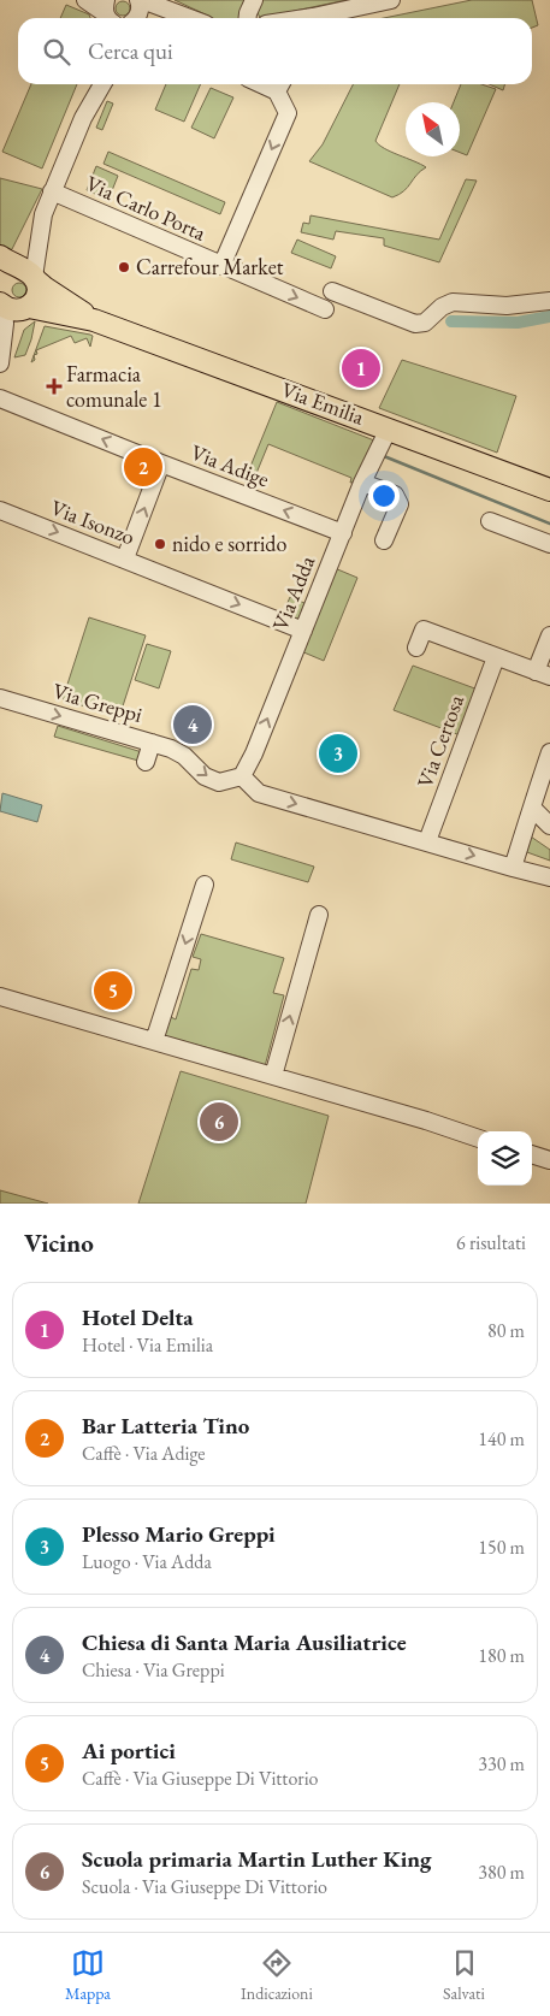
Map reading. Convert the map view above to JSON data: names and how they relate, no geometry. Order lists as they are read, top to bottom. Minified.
{"streets":{"main road":["Via Emilia"],"street":["Via Carlo Porta","Via Adige","Via Isonzo","Via Adda","Via Greppi","Via Certosa"]},"crossings":[["Via Emilia","Via Adda"],["Via Adige","Via Adda"],["Via Isonzo","Via Adda"],["Via Adda","Via Greppi"]],"one_way":["Via Carlo Porta","Via Adige","Via Isonzo","Via Adda","Via Greppi"],"places":{"other":["Carrefour Market","nido e sorrido"],"health":["Farmacia comunale 1"]},"north":"top left","page":{"search":"Cerca qui","pins":["1","2","4","3","5","6"],"heading":["Vicino","6 risultati"],"list":[{"mark":"1","name":"Hotel Delta","note":"Hotel · Via Emilia","value":"80 m"},{"mark":"2","name":"Bar Latteria Tino","note":"Caffè · Via Adige","value":"140 m"},{"mark":"3","name":"Plesso Mario Greppi","note":"Luogo · Via Adda","value":"150 m"},{"mark":"4","name":"Chiesa di Santa Maria Ausiliatrice","note":"Chiesa · Via Greppi","value":"180 m"},{"mark":"5","name":"Ai portici","note":"Caffè · Via Giuseppe Di Vittorio","value":"330 m"},{"mark":"6","name":"Scuola primaria Martin Luther King","note":"Scuola · Via Giuseppe Di Vittorio","value":"380 m"}],"nav":["Mappa","Indicazioni","Salvati"]}}
